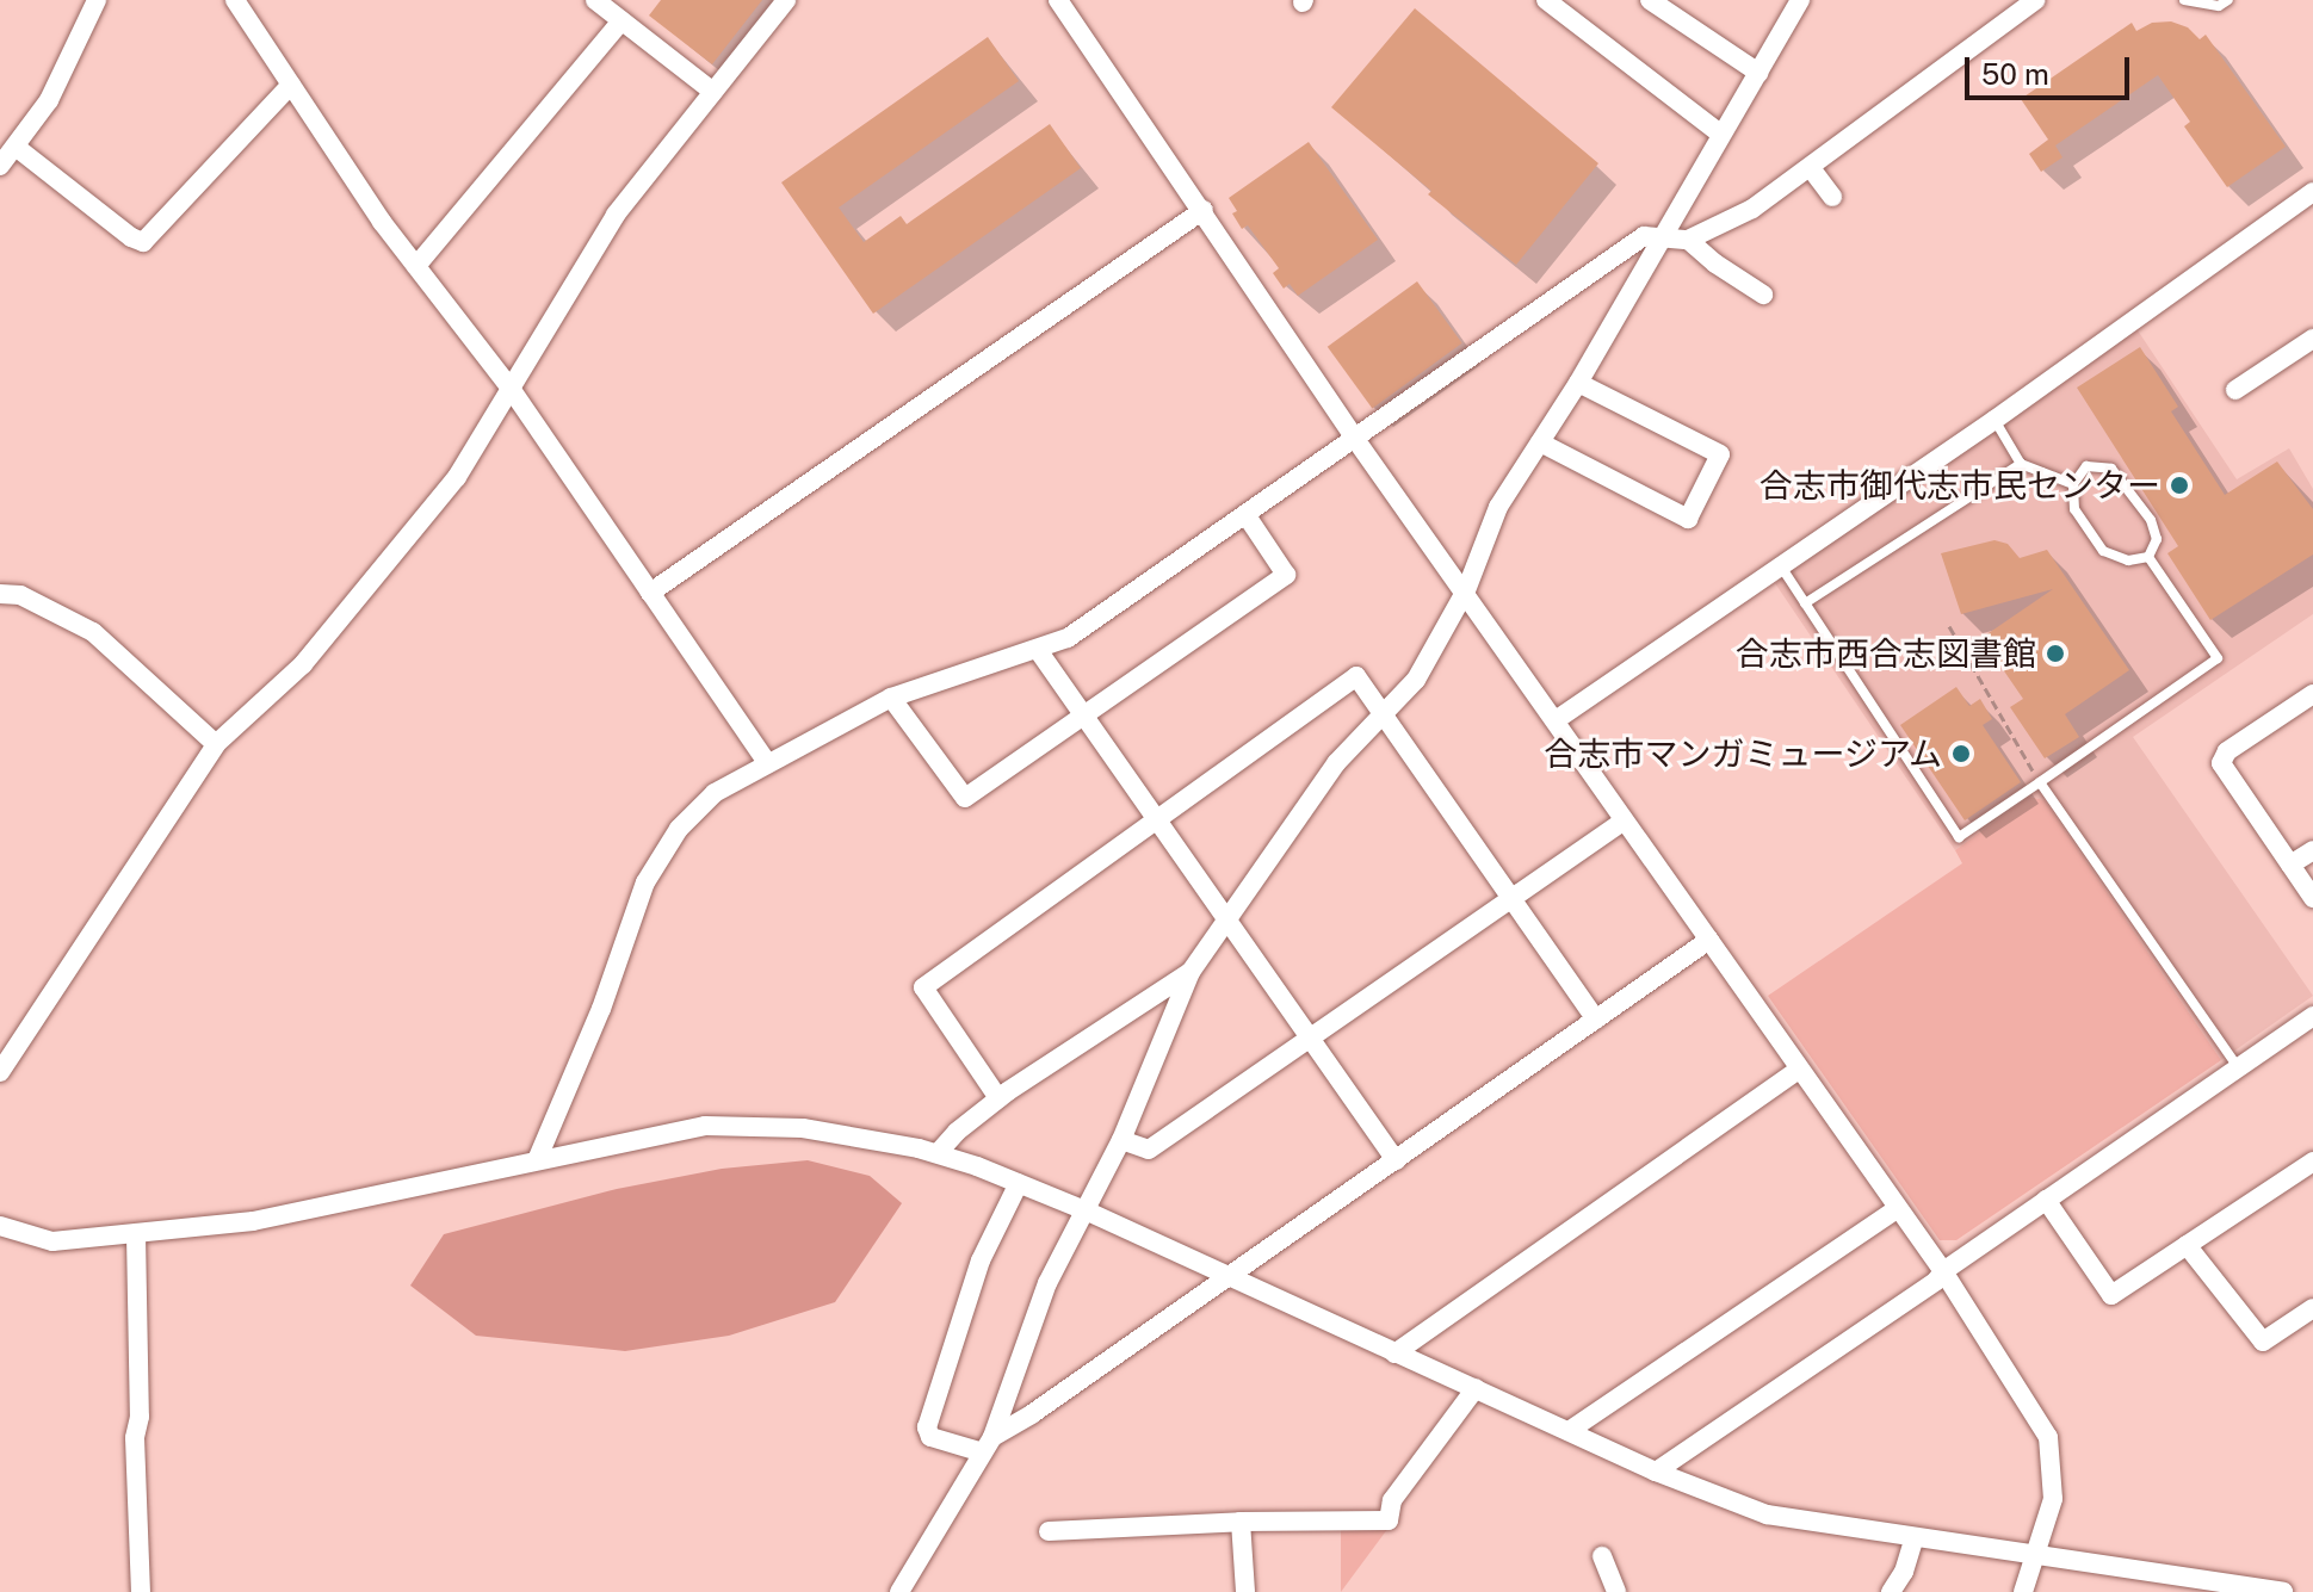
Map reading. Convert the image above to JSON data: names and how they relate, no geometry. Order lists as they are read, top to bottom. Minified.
{"places":["合志市御代志市民センター","合志市西合志図書館","合志市マンガミュージアム"],"scale_bar":"50 m"}
